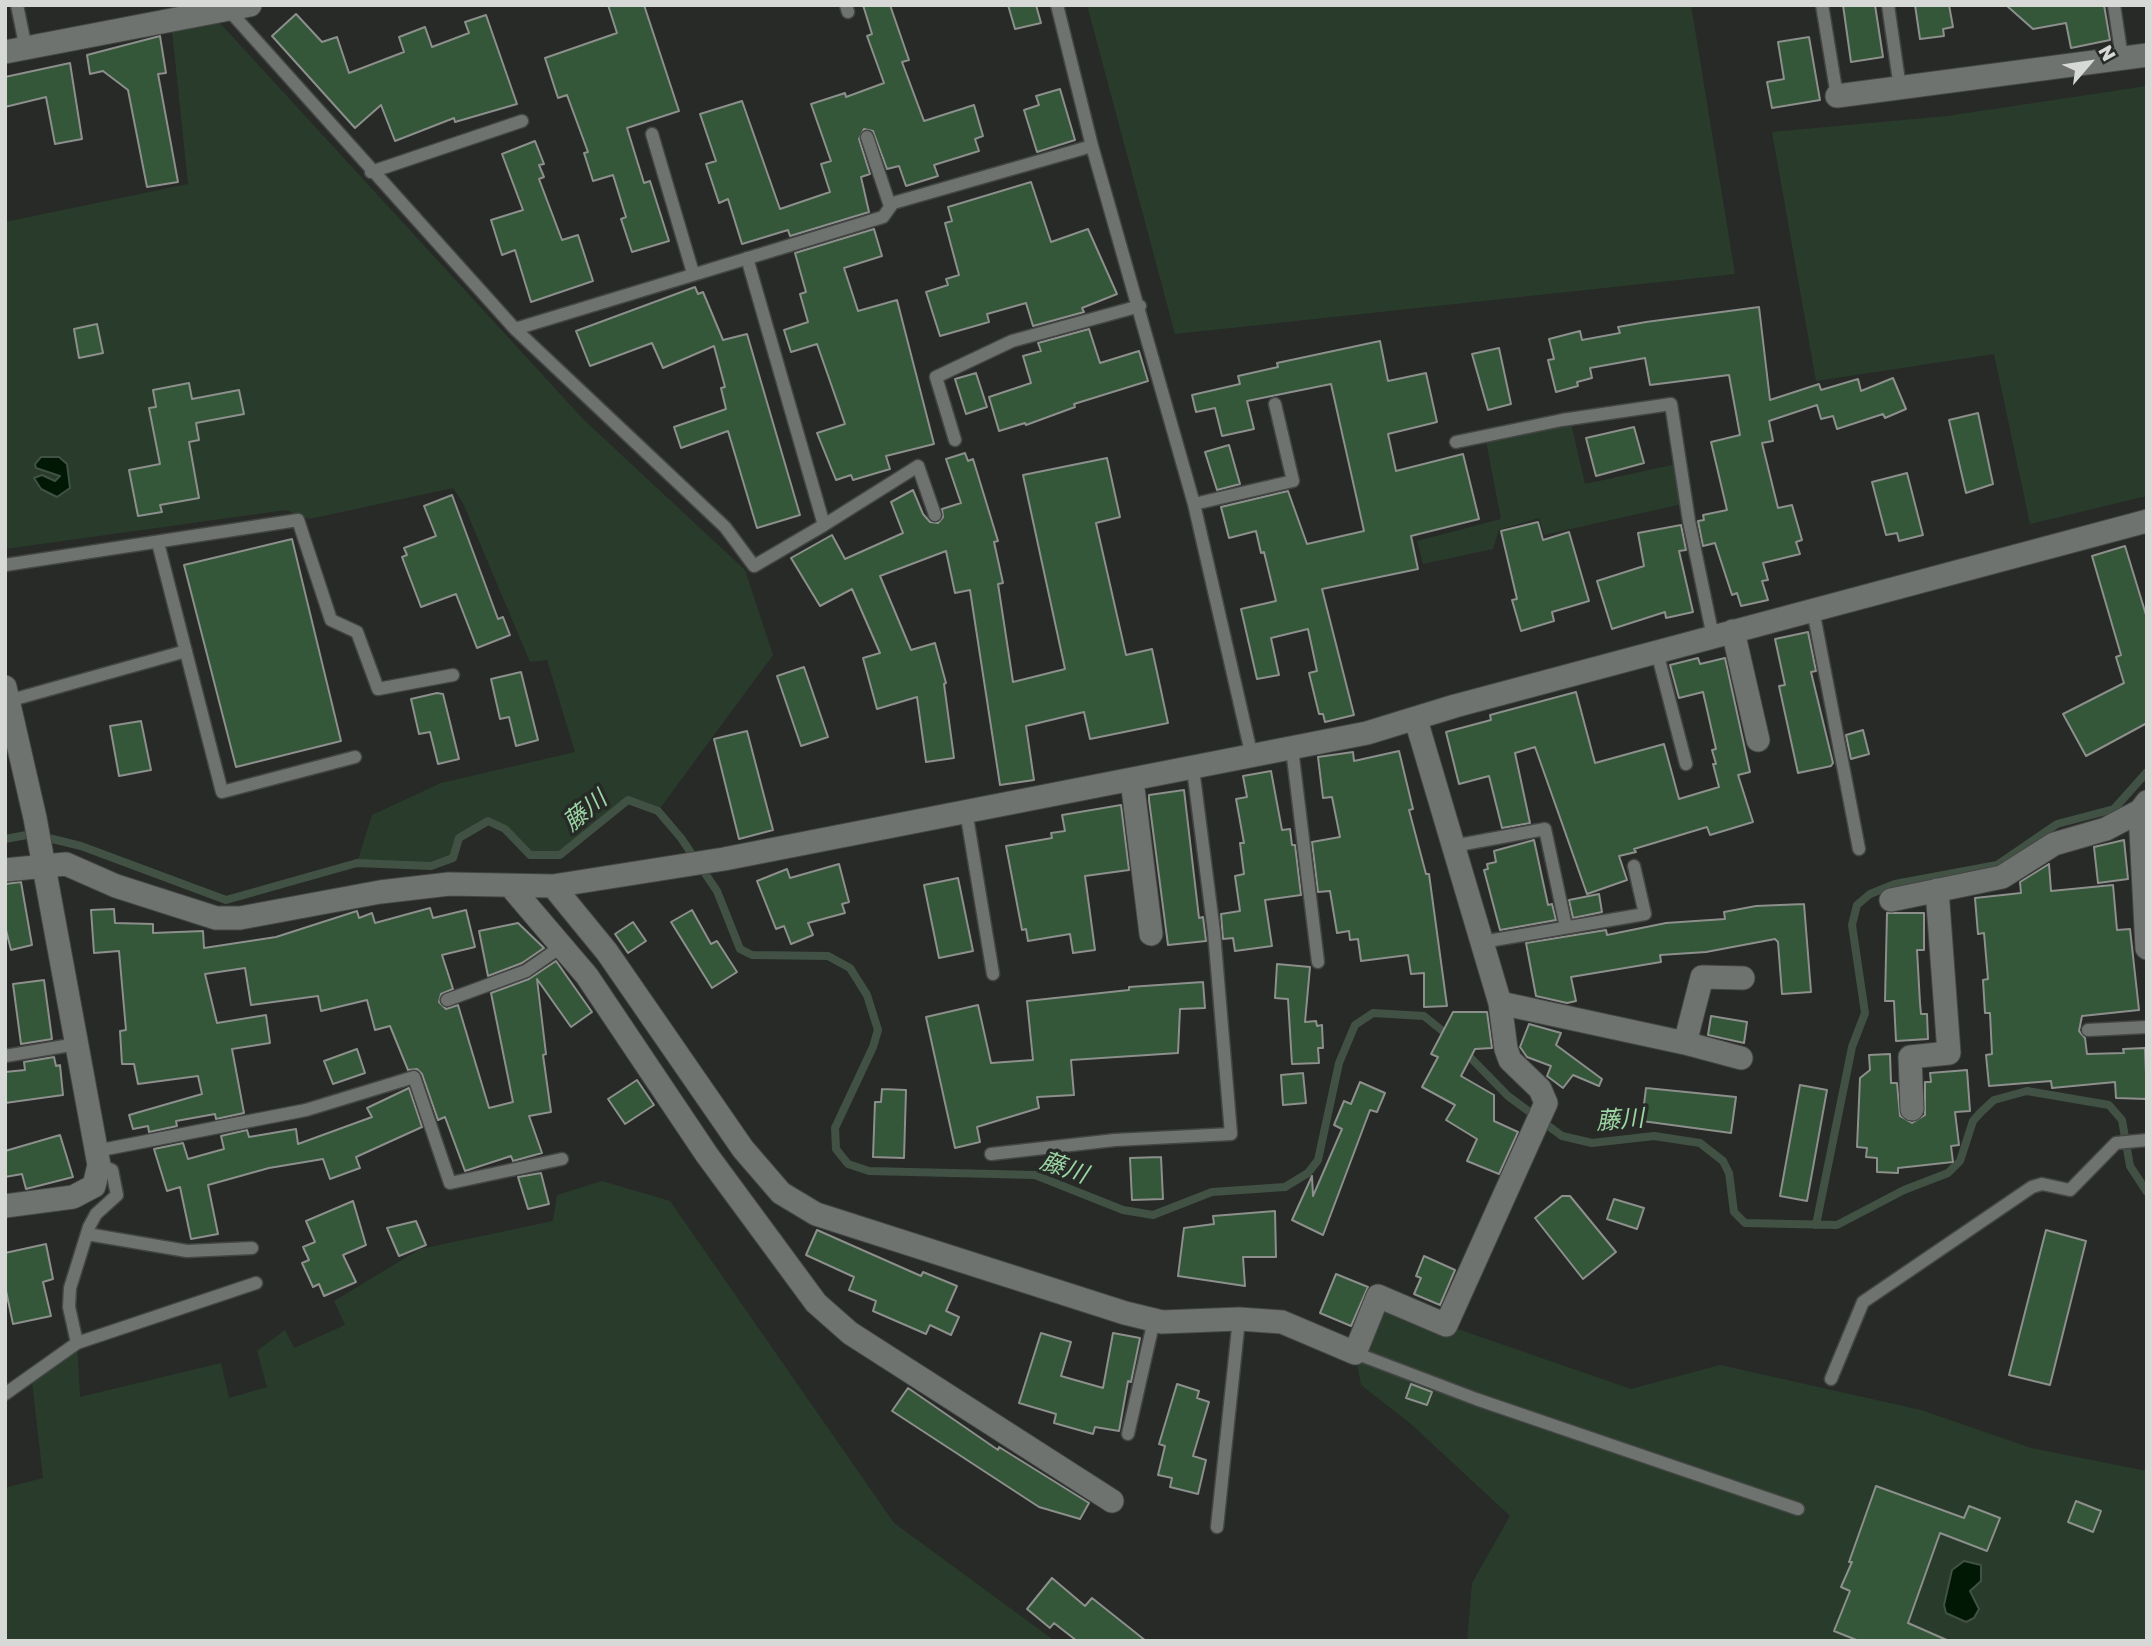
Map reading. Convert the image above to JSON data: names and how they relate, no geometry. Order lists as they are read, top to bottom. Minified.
{"water":["藤川"],"north":"top right"}
